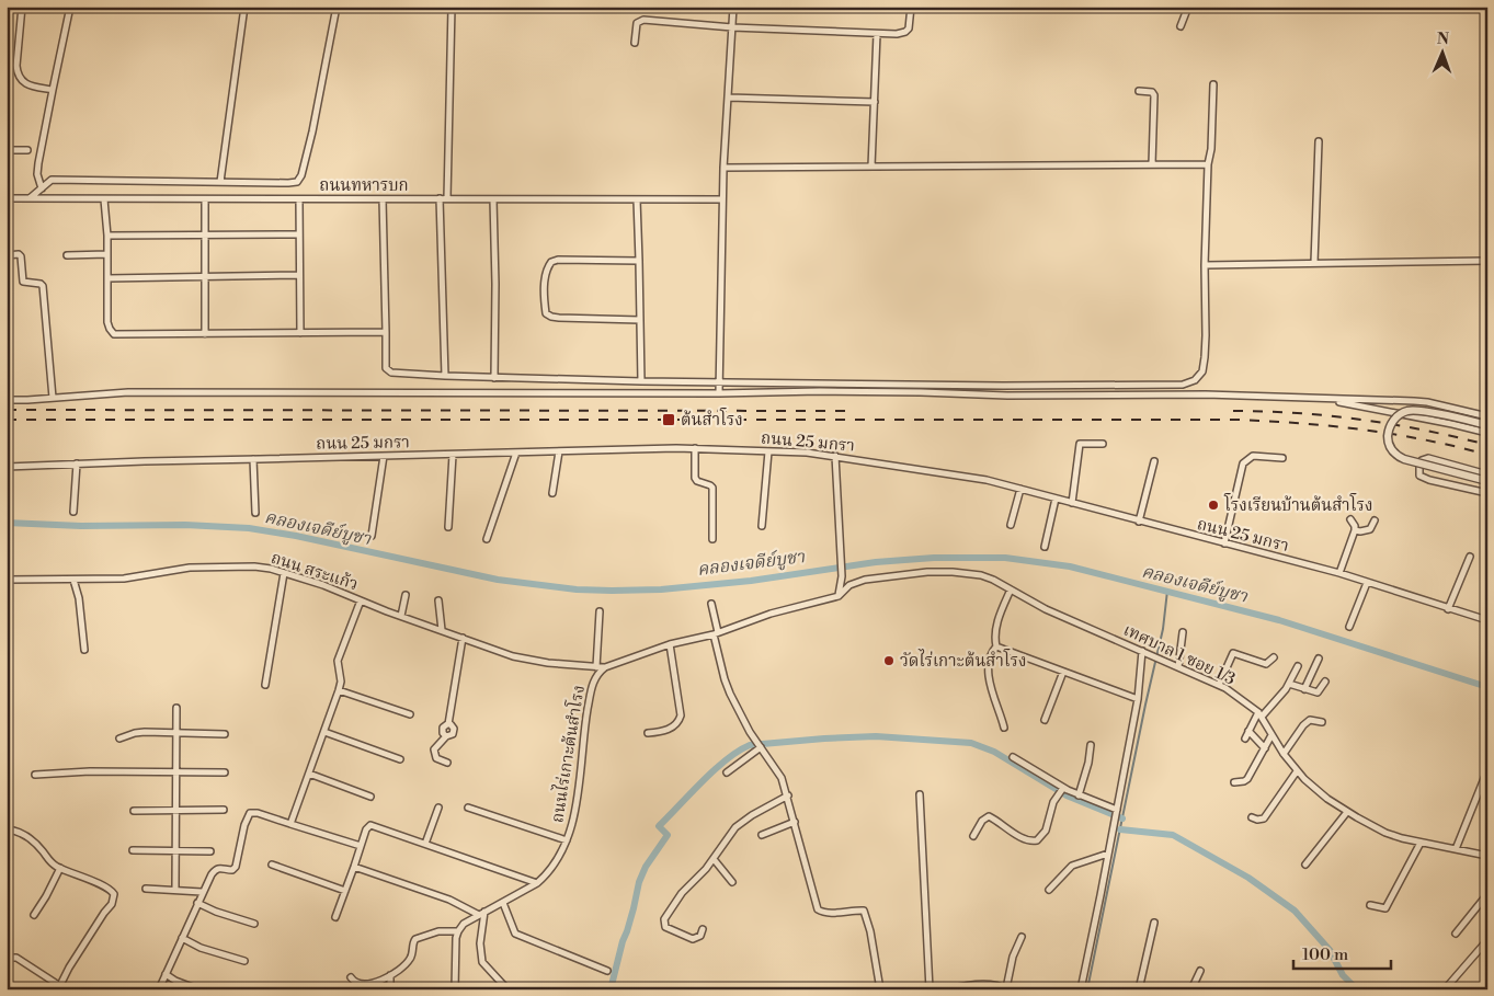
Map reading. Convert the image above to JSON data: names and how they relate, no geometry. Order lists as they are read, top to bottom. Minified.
{"streets":{"street":["ถนนทหารบก","ถนน 25 มกรา","ถนน สระแก้ว","เทศบาล 1 ซอย 1/3","ถนนไร่เกาะต้นสำโรง"]},"crossings":[["ถนน สระแก้ว","เทศบาล 1 ซอย 1/3"],["ถนน สระแก้ว","ถนนไร่เกาะต้นสำโรง"]],"water":["คลองเจดีย์บูชา"],"places":{"transit":["ต้นสำโรง"],"other":["โรงเรียนบ้านต้นสำโรง","วัดไร่เกาะต้นสำโรง"]},"scale_bar":"100 m","north":"top"}
